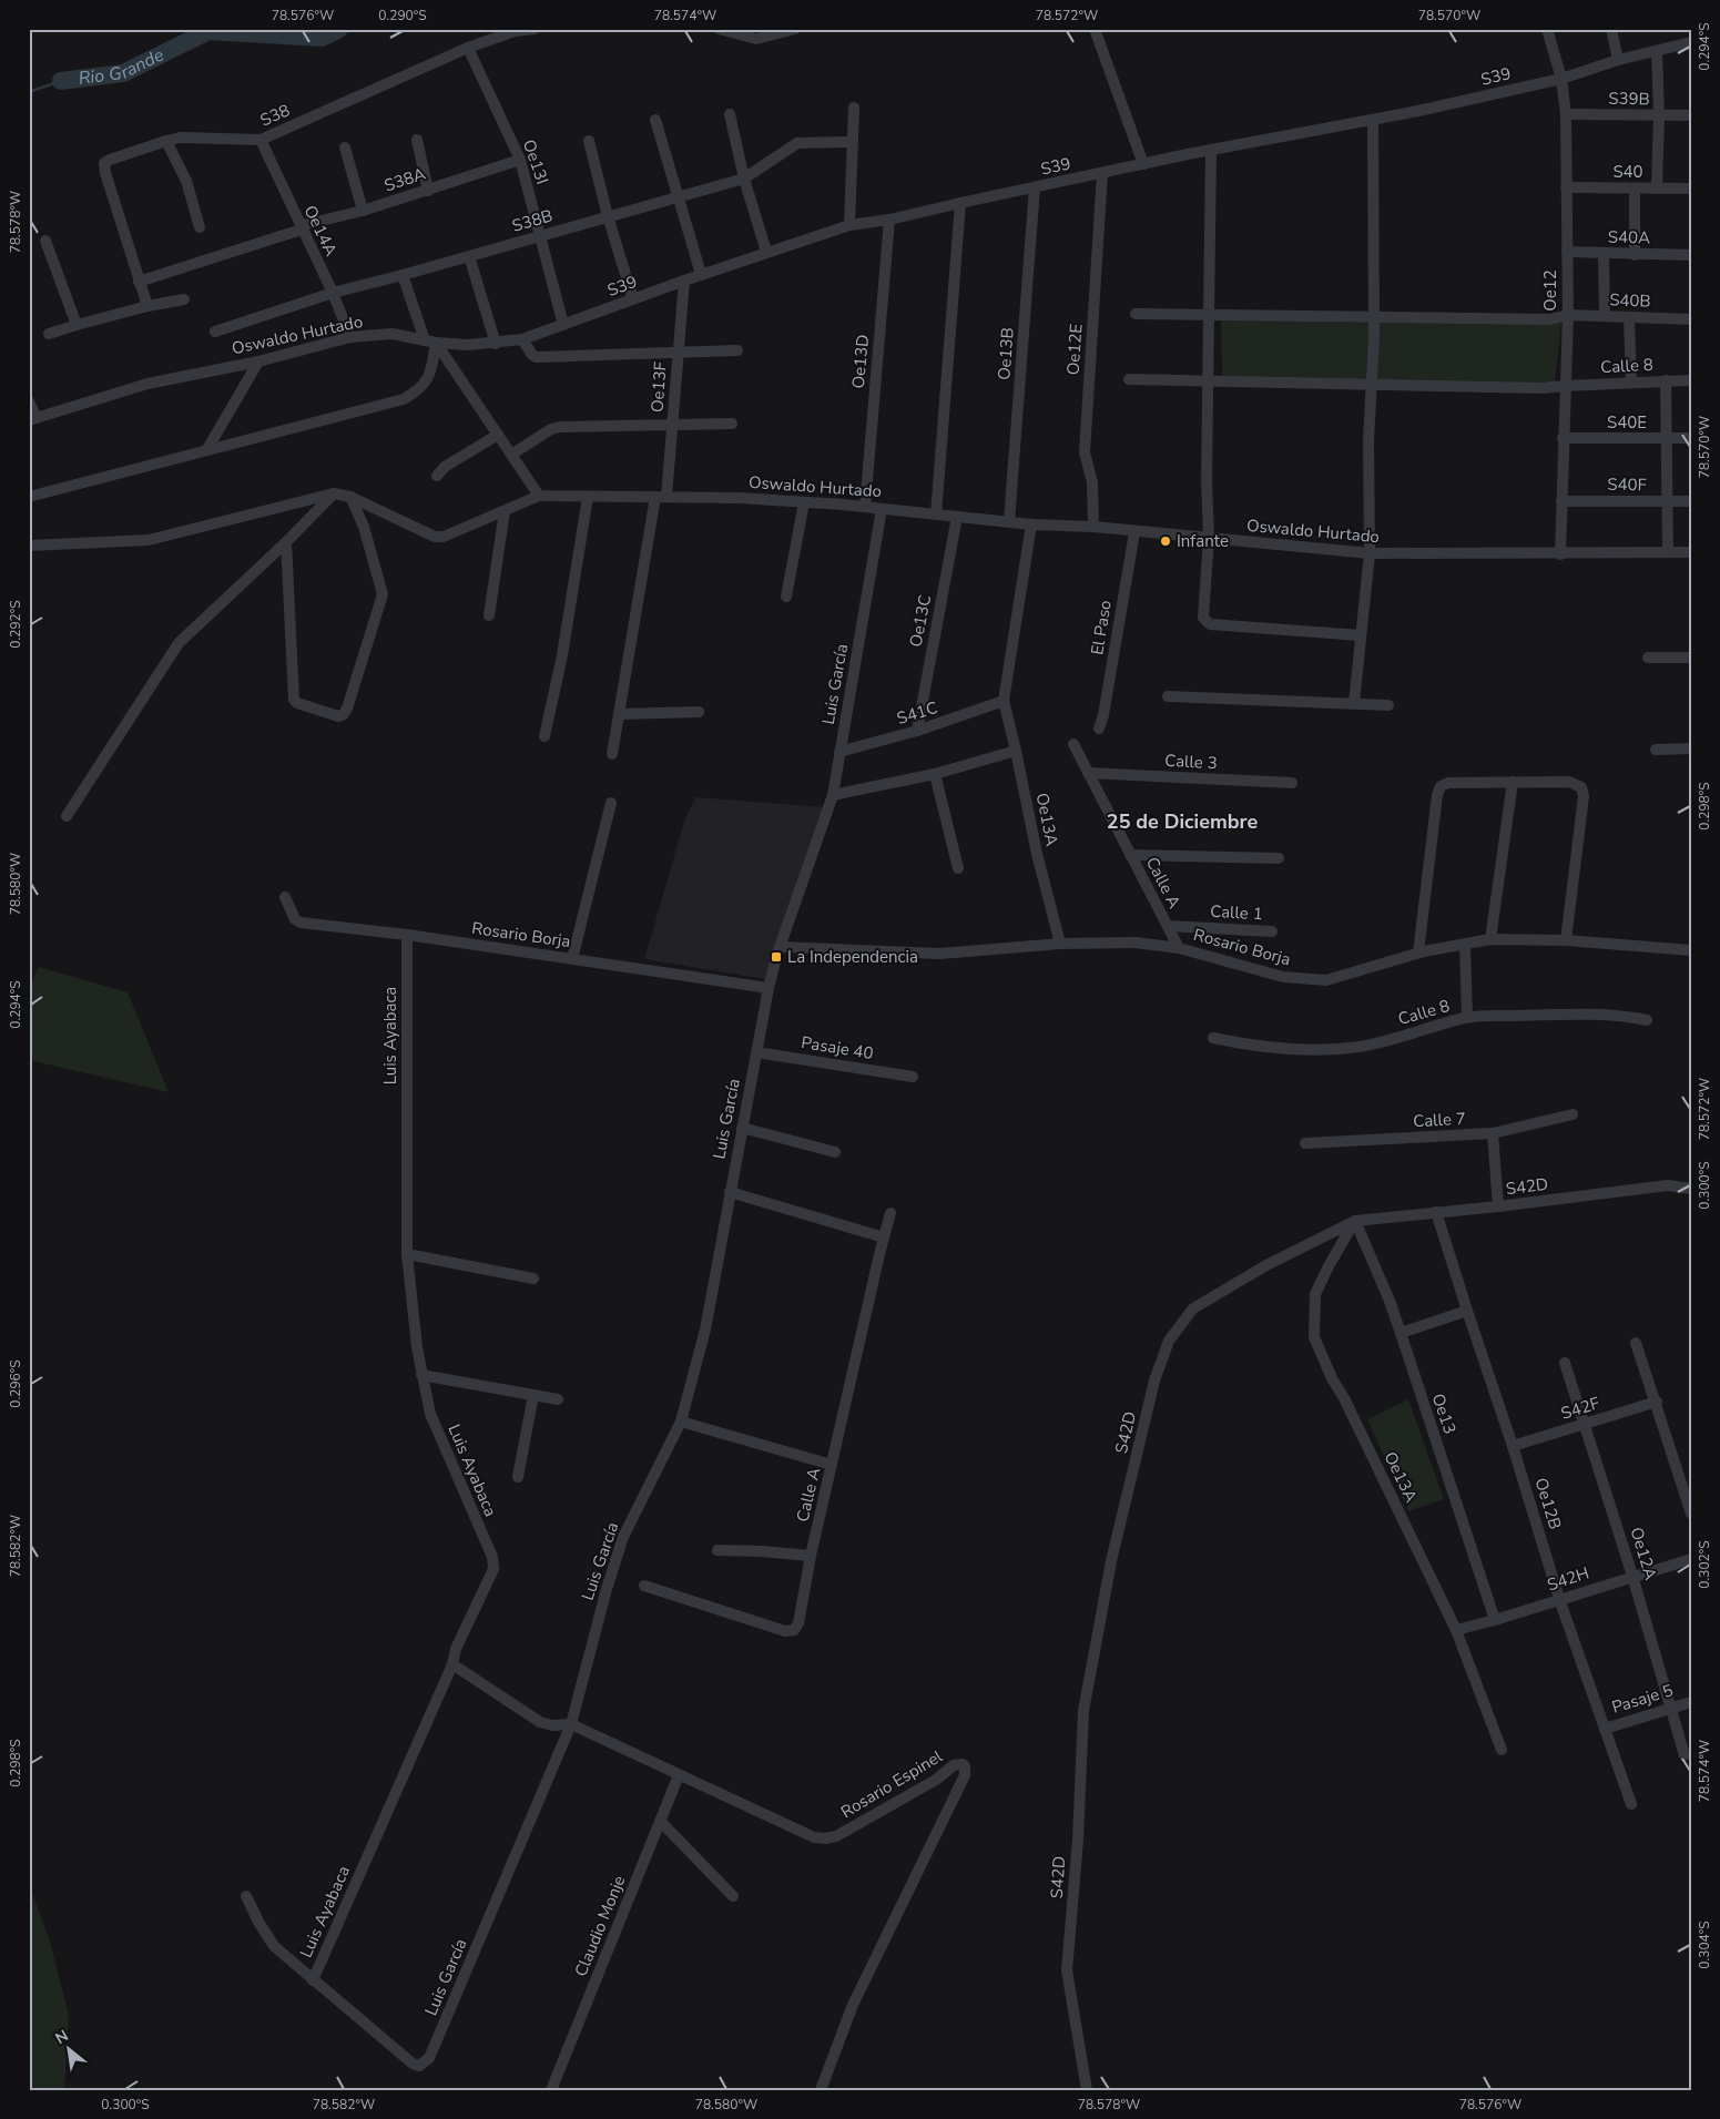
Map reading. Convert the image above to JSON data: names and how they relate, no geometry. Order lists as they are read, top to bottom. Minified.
{"streets":{"street":["S39","S39B","S38","Oe13I","S40","S38A","S38B","Oe14A","S40A","Oe12","S40B","Oswaldo Hurtado","Oe12E","Oe13B","Oe13D","Calle 8","Oe13F","S40E","S40F","Oe13C","El Paso","Luis García","S41C","Calle 3","Oe13A","Calle A","Calle 1","Rosario Borja","Luis Ayabaca","Pasaje 40","Calle 7","S42D","S42F","Oe13","Oe12B","Oe12A","S42H","Pasaje 5","Rosario Espinel","Claudio Monje"]},"crossings":[["S39","Oe13I"],["S39","Oe12"],["S39","Oswaldo Hurtado"],["S39","Oe12E"],["S39","Oe13B"],["S39","Oe13D"],["S39","Oe13F"],["S39B","Oe12"],["S38","Oe13I"],["S38","Oe14A"],["Oe13I","S38A"],["Oe13I","S38B"],["S40","Oe12"],["S38A","Oe14A"],["S38B","Oe14A"],["Oe14A","Oswaldo Hurtado"],["S40A","Oe12"],["Oe12","S40B"],["Oe12","Oswaldo Hurtado"],["Oe12","Calle 8"],["Oe12","S40E"],["Oe12","S40F"],["Oswaldo Hurtado","Oe12E"],["Oswaldo Hurtado","Oe13B"],["Oswaldo Hurtado","Oe13D"],["Oswaldo Hurtado","Oe13F"],["Oswaldo Hurtado","Oe13C"],["Oswaldo Hurtado","El Paso"],["Oswaldo Hurtado","Luis García"],["Oe13C","S41C"],["Luis García","S41C"],["Luis García","Rosario Borja"],["Luis García","Luis Ayabaca"],["Luis García","Pasaje 40"],["Luis García","Rosario Espinel"],["S41C","Oe13A"],["Calle 3","Calle A"],["Oe13A","Rosario Borja"],["Oe13A","S42D"],["Oe13A","Oe13"],["Oe13A","S42H"],["Calle A","Calle 1"],["Calle A","Rosario Borja"],["Rosario Borja","Luis Ayabaca"],["S42D","Oe13"],["S42D","Oe12B"],["S42F","Oe12B"],["S42F","Oe12A"],["Oe13","S42H"],["Oe12B","S42H"],["Oe12B","Pasaje 5"],["Oe12A","S42H"],["Oe12A","Pasaje 5"],["Rosario Espinel","Claudio Monje"]],"districts":["25 de Diciembre"],"water":["Rio Grande"],"places":{"other":["Infante"],"transit":["La Independencia"]},"north":"top left","coordinates":["78.576°W","0.290°S","78.574°W","78.572°W","78.570°W","0.294°S","78.578°W","0.292°S","0.298°S","78.580°W","0.300°S","0.296°S","78.582°W","0.302°S","0.304°S"]}
